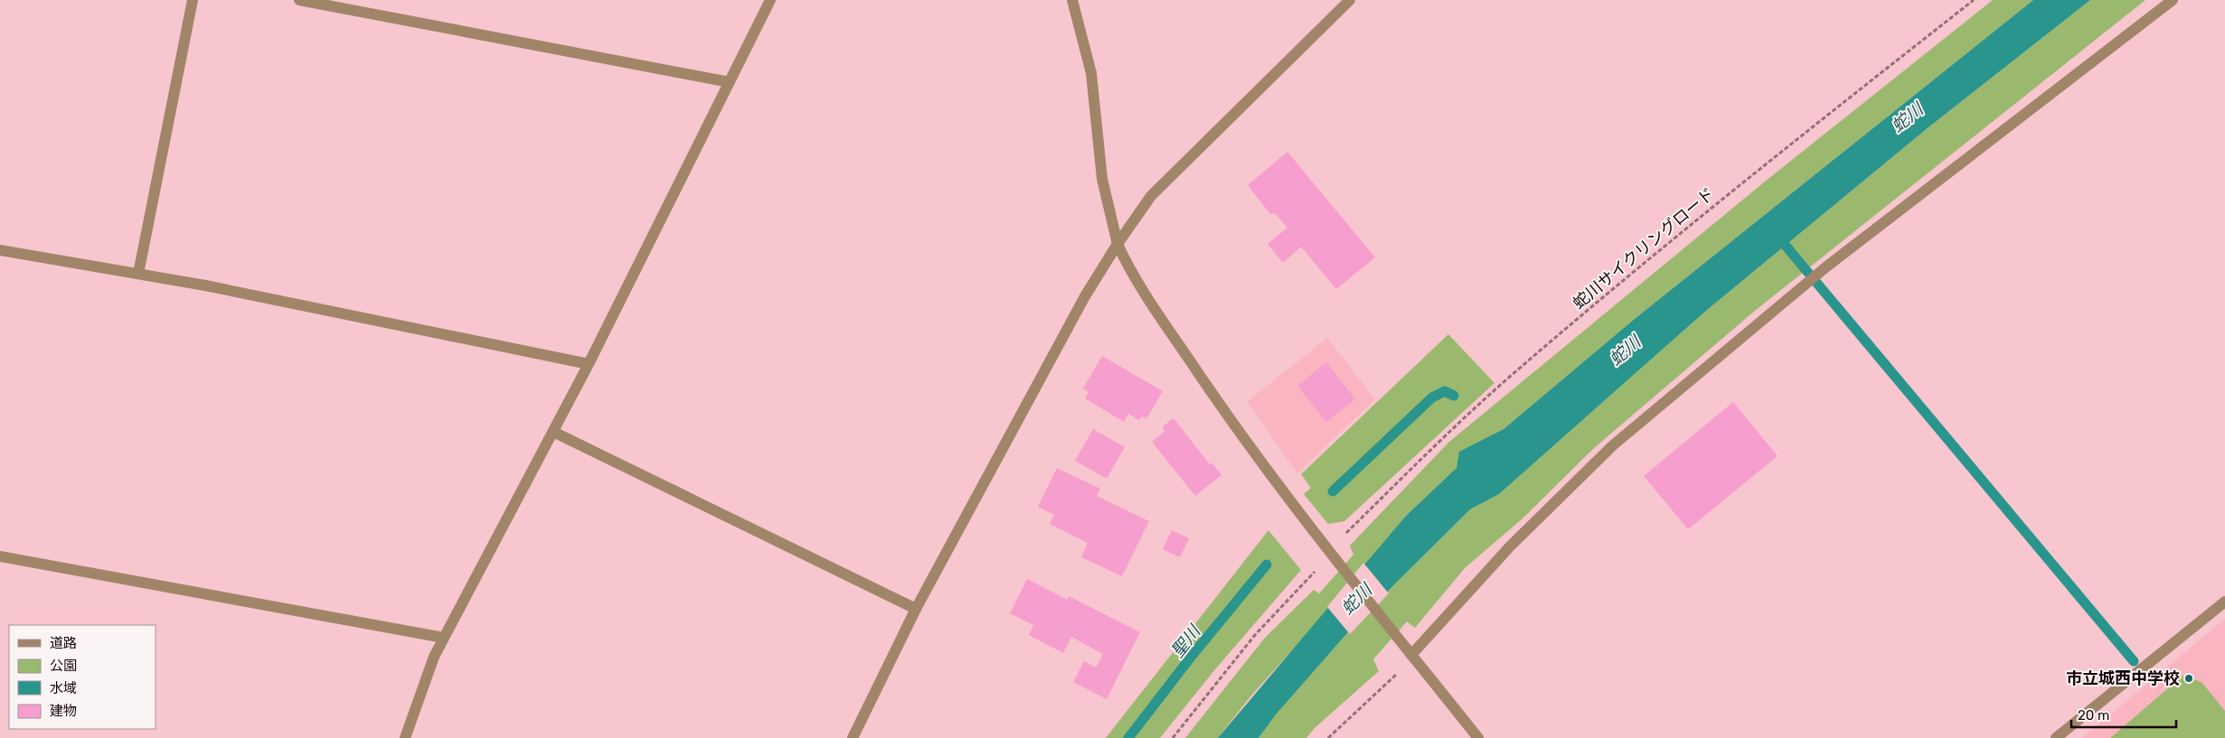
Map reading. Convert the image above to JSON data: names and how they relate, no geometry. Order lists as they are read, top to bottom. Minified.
{"streets":{"path":["蛇川サイクリングロード"]},"water":["蛇川","聖川"],"places":["市立城西中学校"],"legend":["道路","公園","水域","建物"],"scale_bar":"20 m"}
